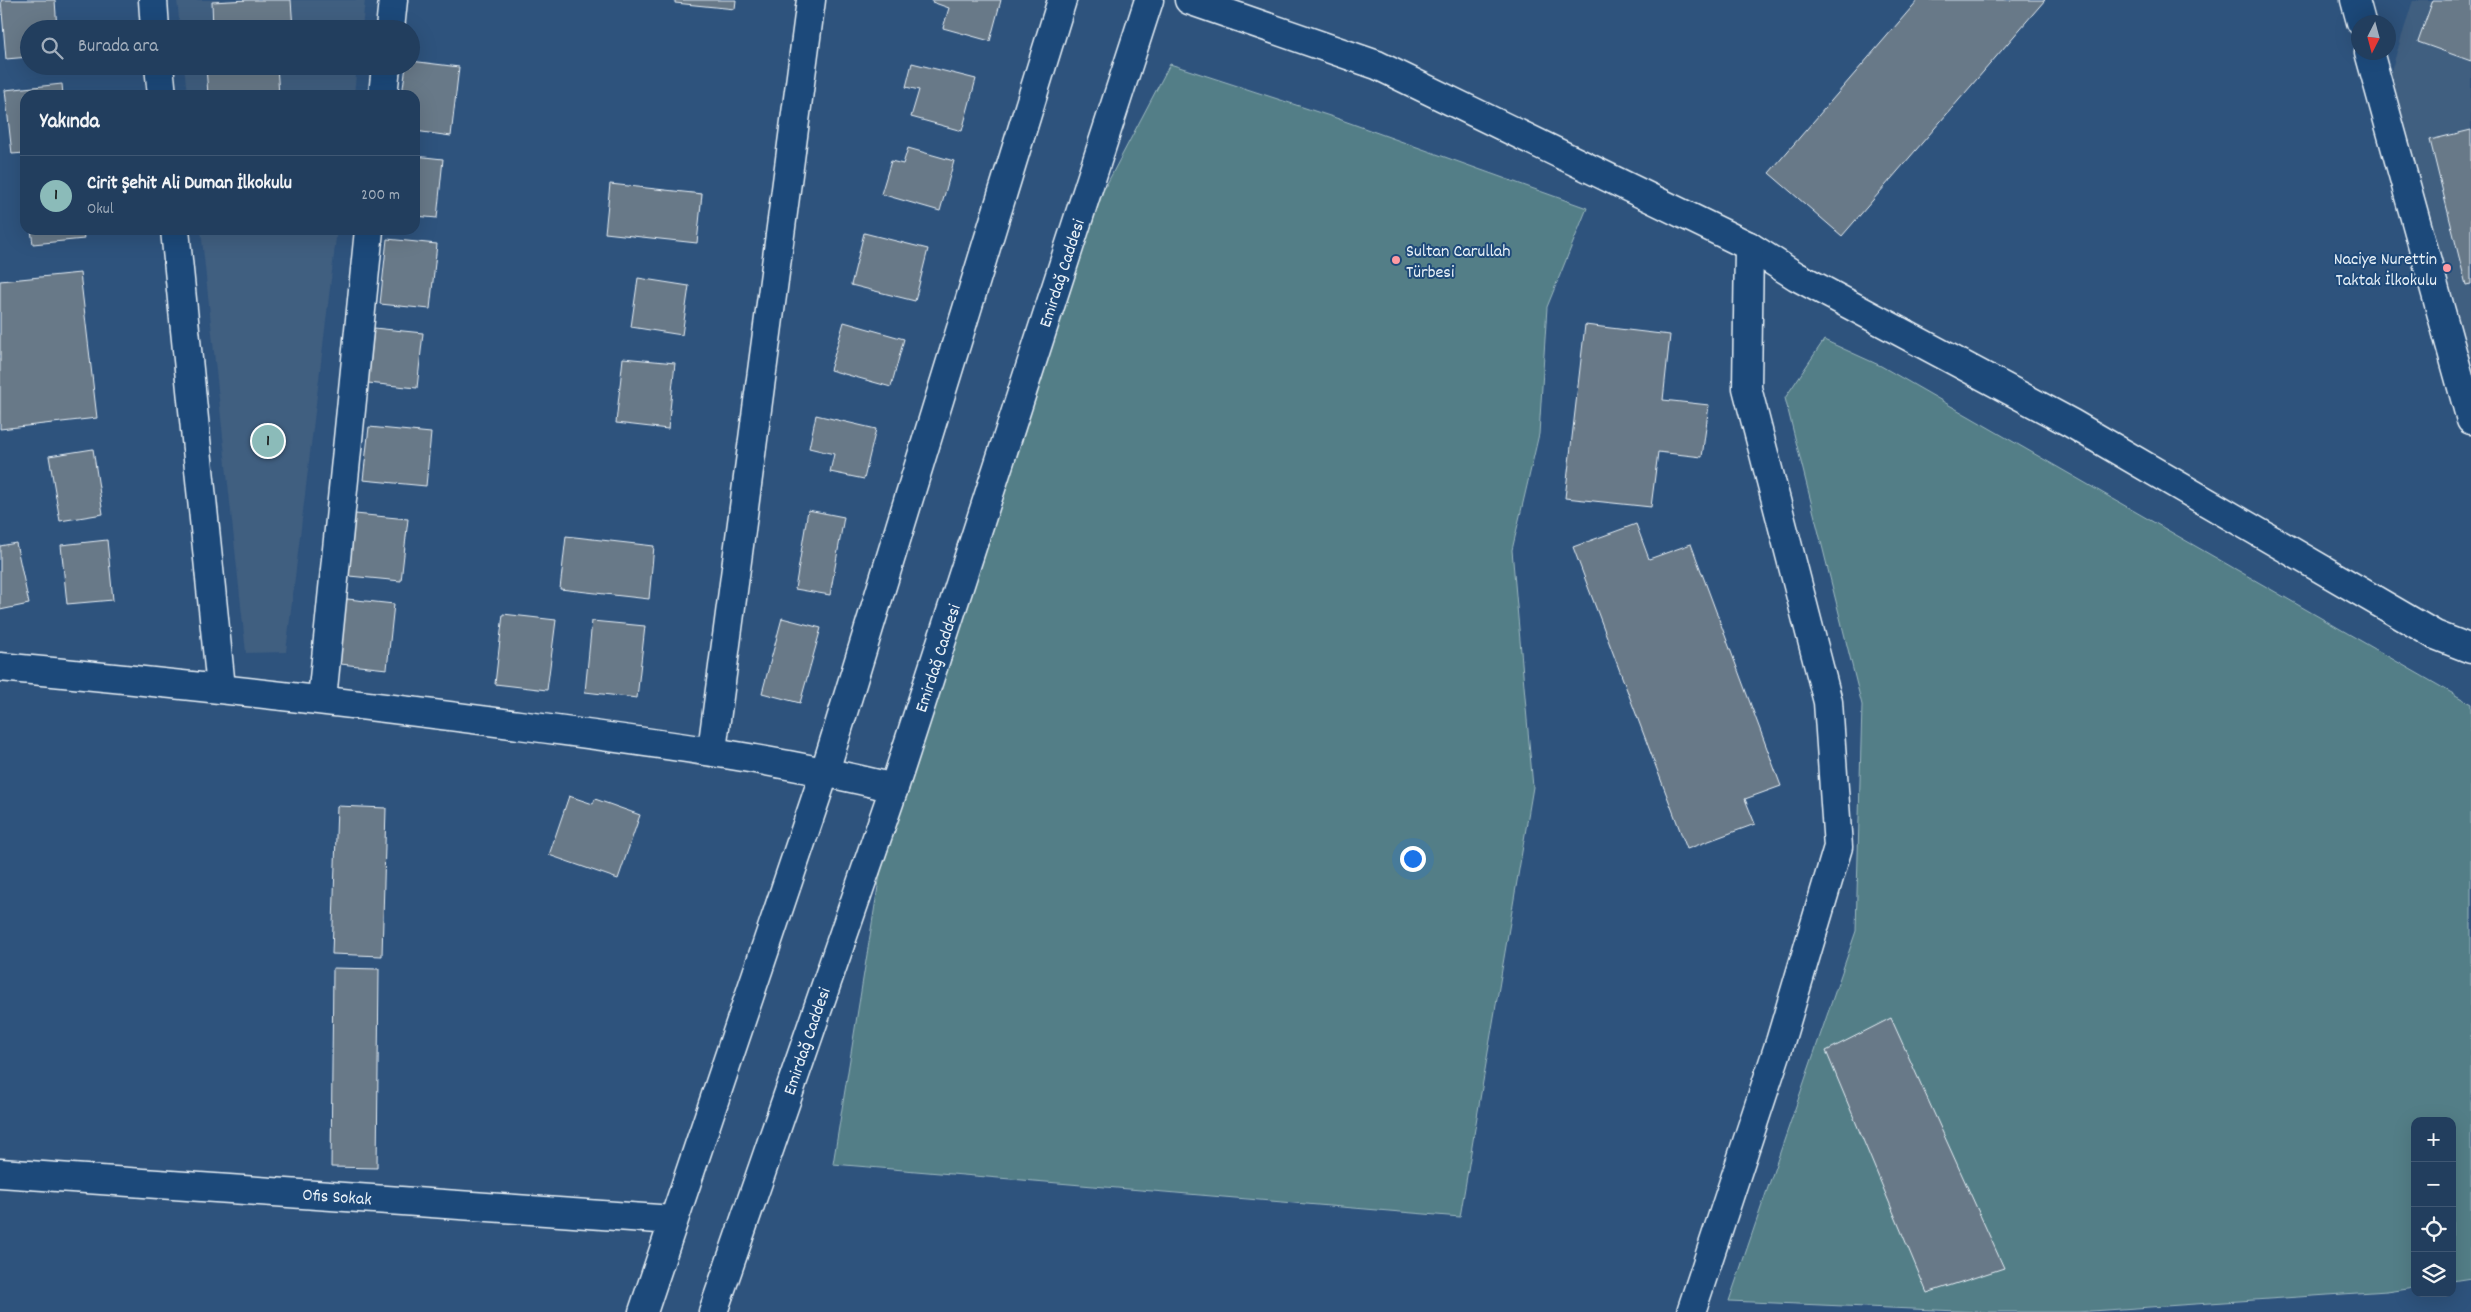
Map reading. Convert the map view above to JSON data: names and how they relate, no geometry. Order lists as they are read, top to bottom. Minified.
{"streets":{"street":["Emirdağ Caddesi","Ofis Sokak"]},"places":["Sultan Carullah Türbesi","Naciye Nurettin Taktak İlkokulu"],"north":"bottom","page":{"search":"Burada ara","heading":"Yakında","list":[{"mark":"1","name":"Cirit Şehit Ali Duman İlkokulu","note":"Okul","value":"200 m"}],"pins":"1","map_buttons":["+","−"]}}
